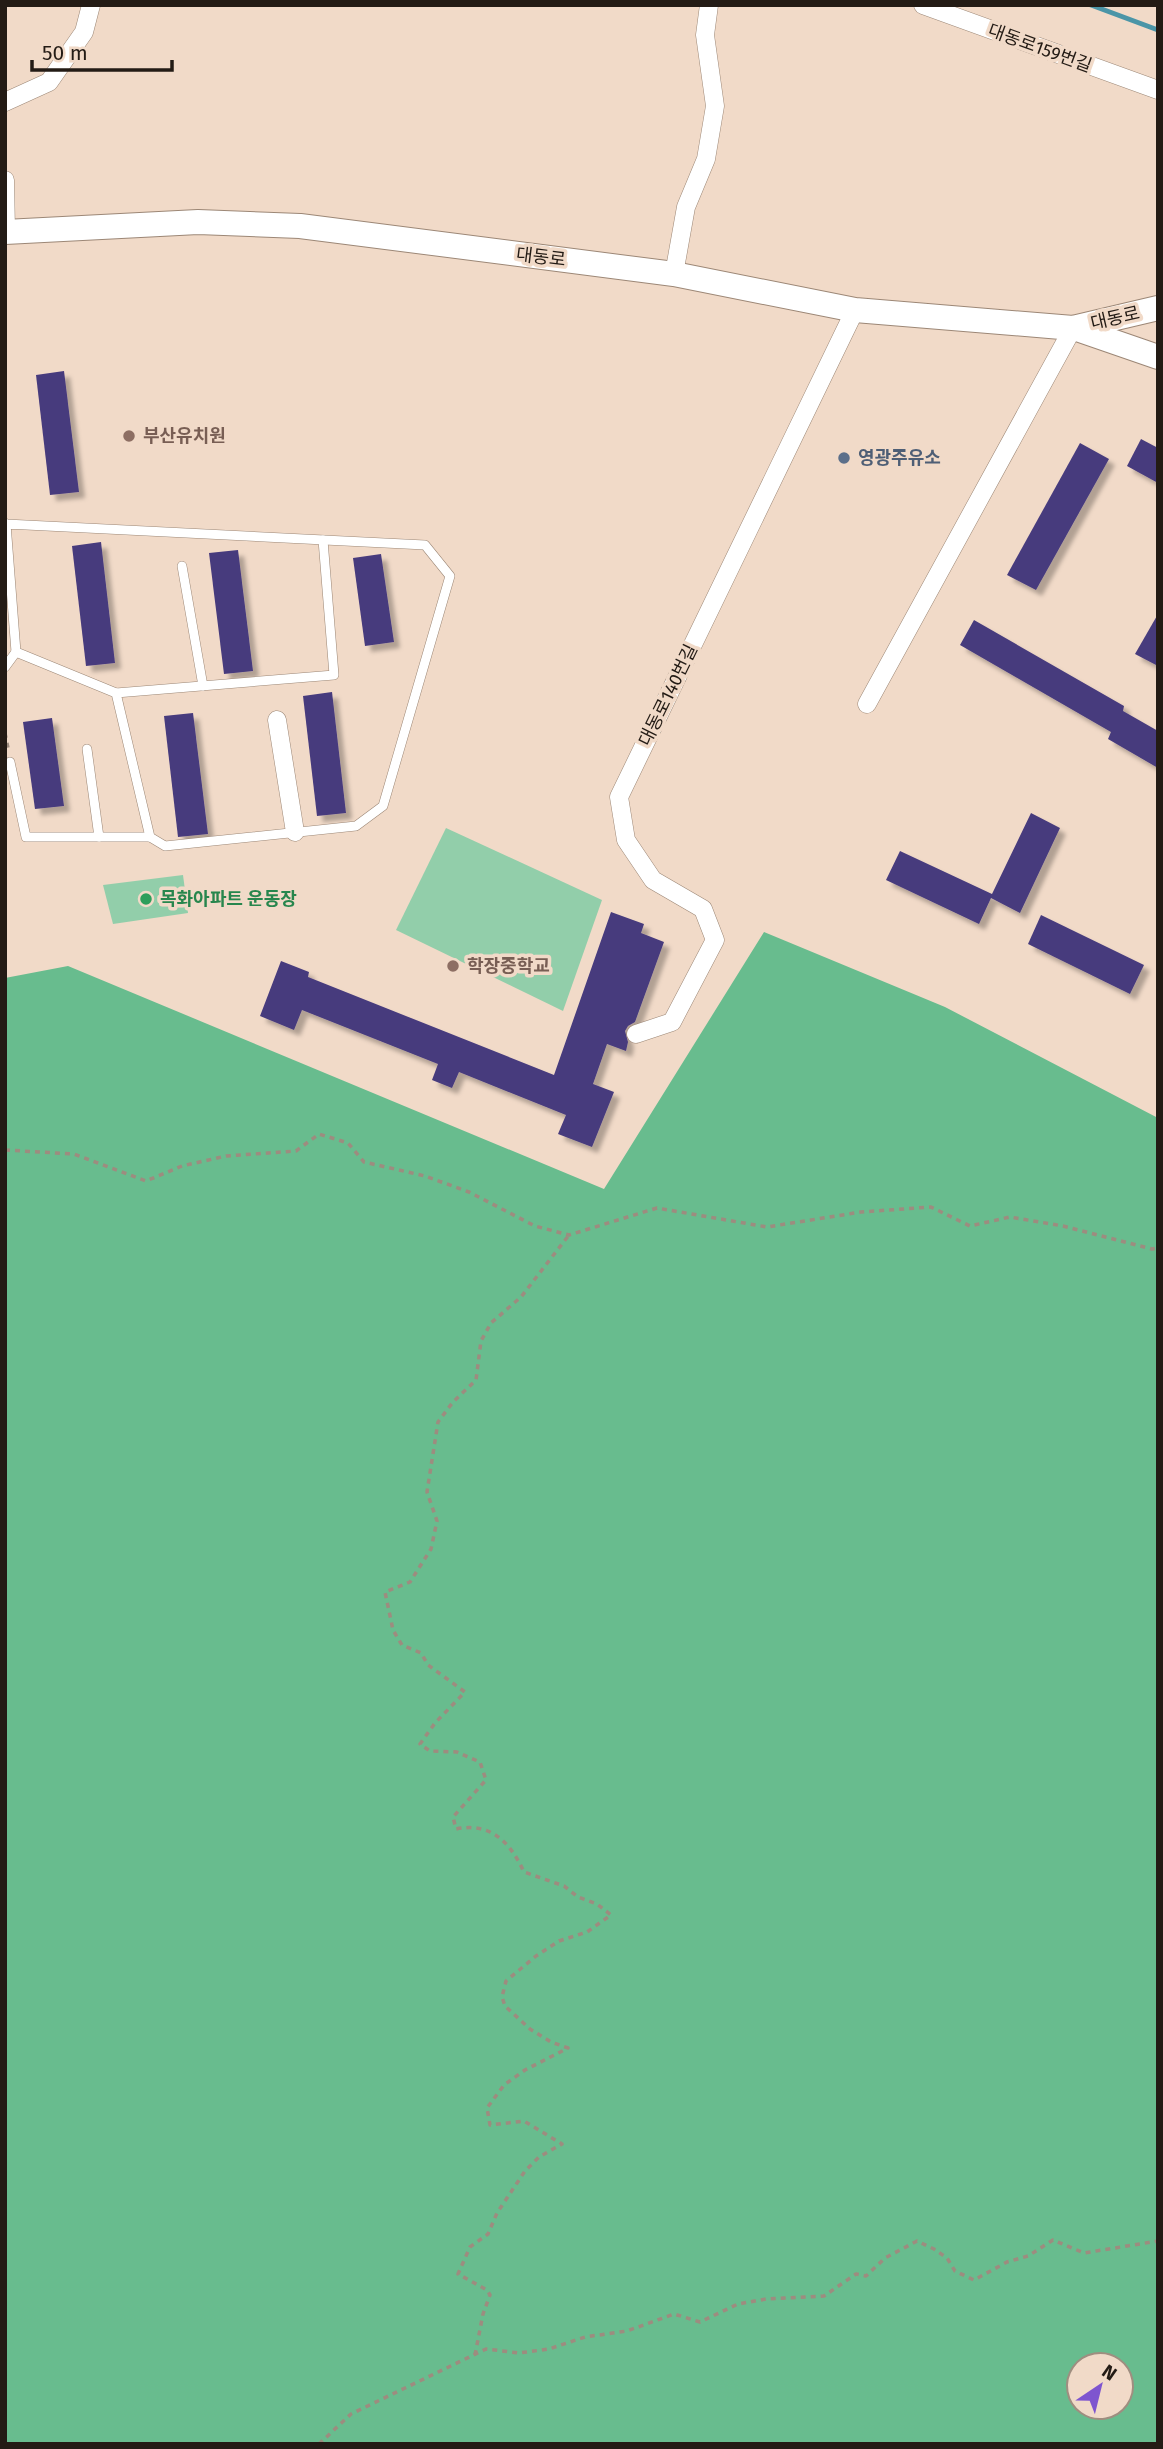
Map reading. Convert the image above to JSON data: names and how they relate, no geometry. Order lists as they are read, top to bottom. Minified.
{"streets":{"main road":["대동로"],"street":["대동로159번길","대동로140번길"]},"crossings":[["대동로","대동로140번길"]],"places":["부산유치원","영광주유소","목화아파트 운동장","학장중학교"],"scale_bar":"50 m","north":"top right"}
